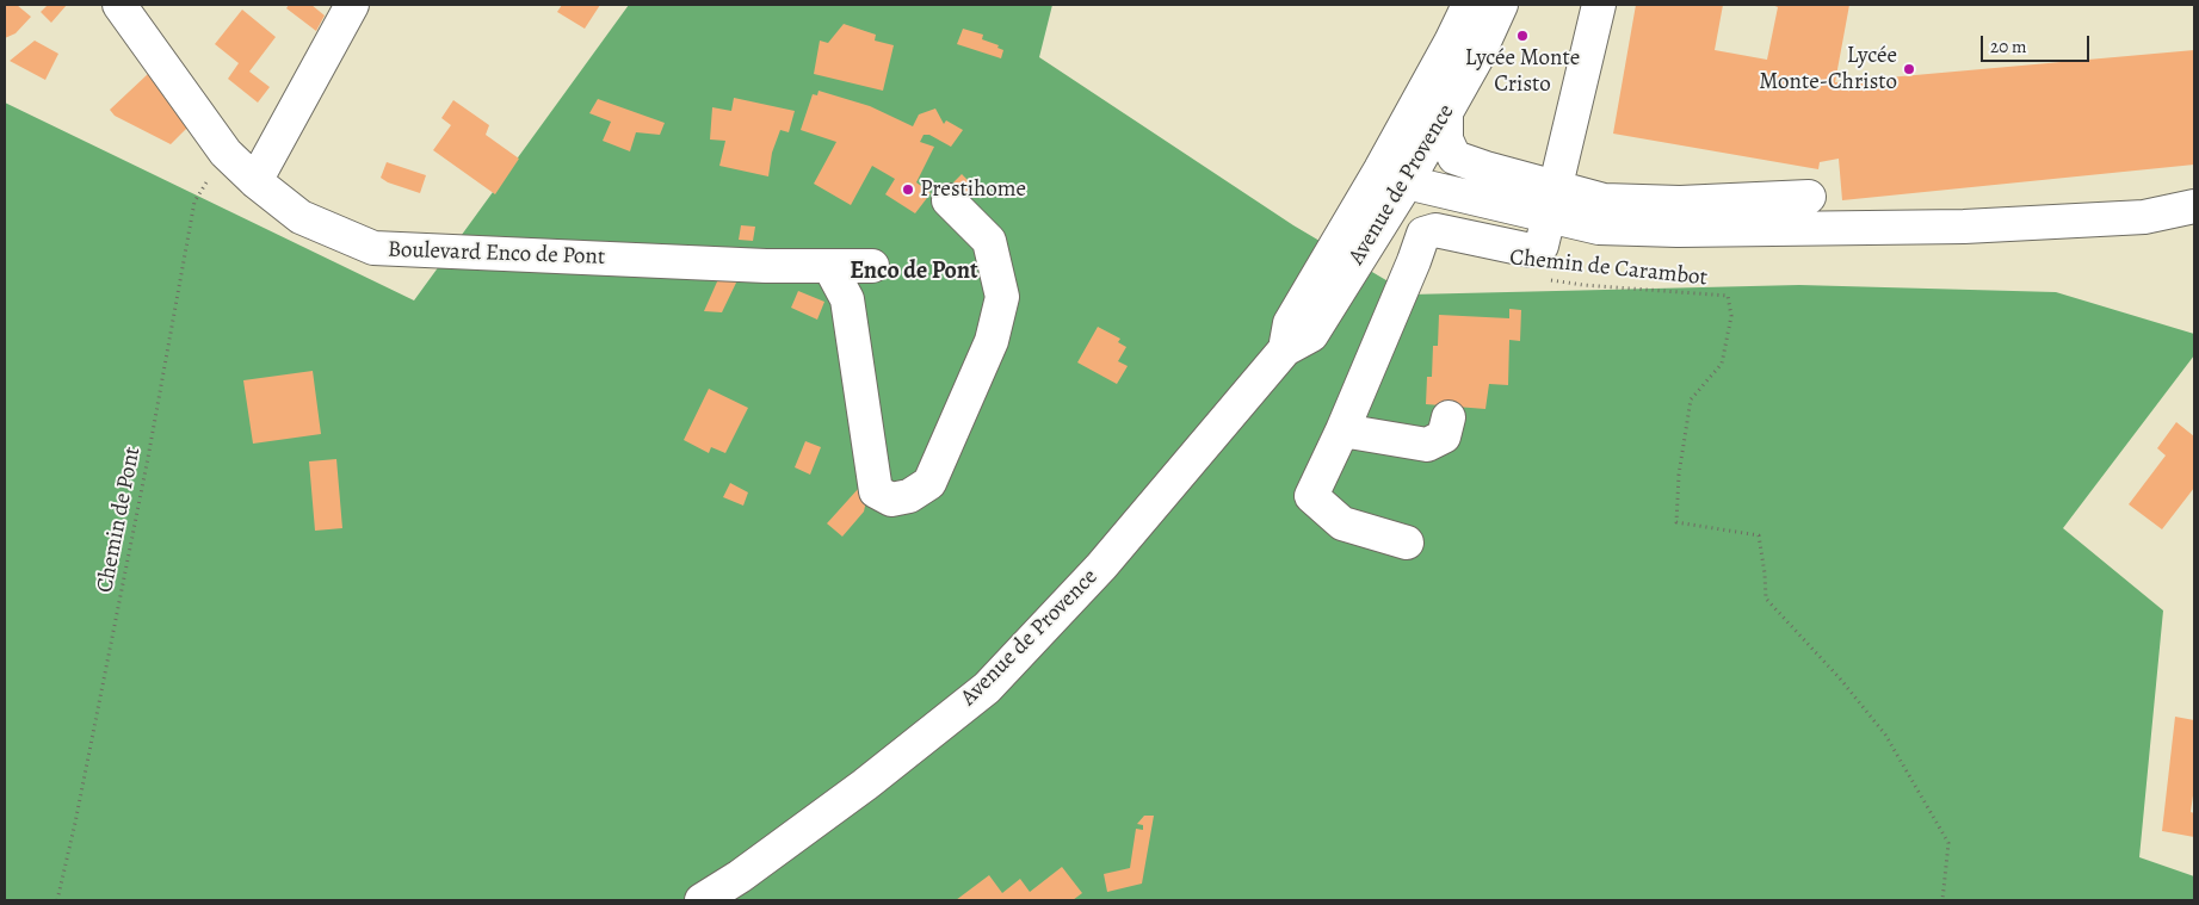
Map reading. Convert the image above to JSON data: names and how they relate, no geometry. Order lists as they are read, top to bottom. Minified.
{"streets":{"main road":["Avenue de Provence","Boulevard Enco de Pont"],"path":["Chemin de Carambot","Chemin de Pont"]},"crossings":[["Boulevard Enco de Pont","Chemin de Pont"]],"districts":["Enco de Pont"],"places":["Lycée Monte Cristo","Lycée Monte-Christo","Prestihome"],"scale_bar":"20 m"}
